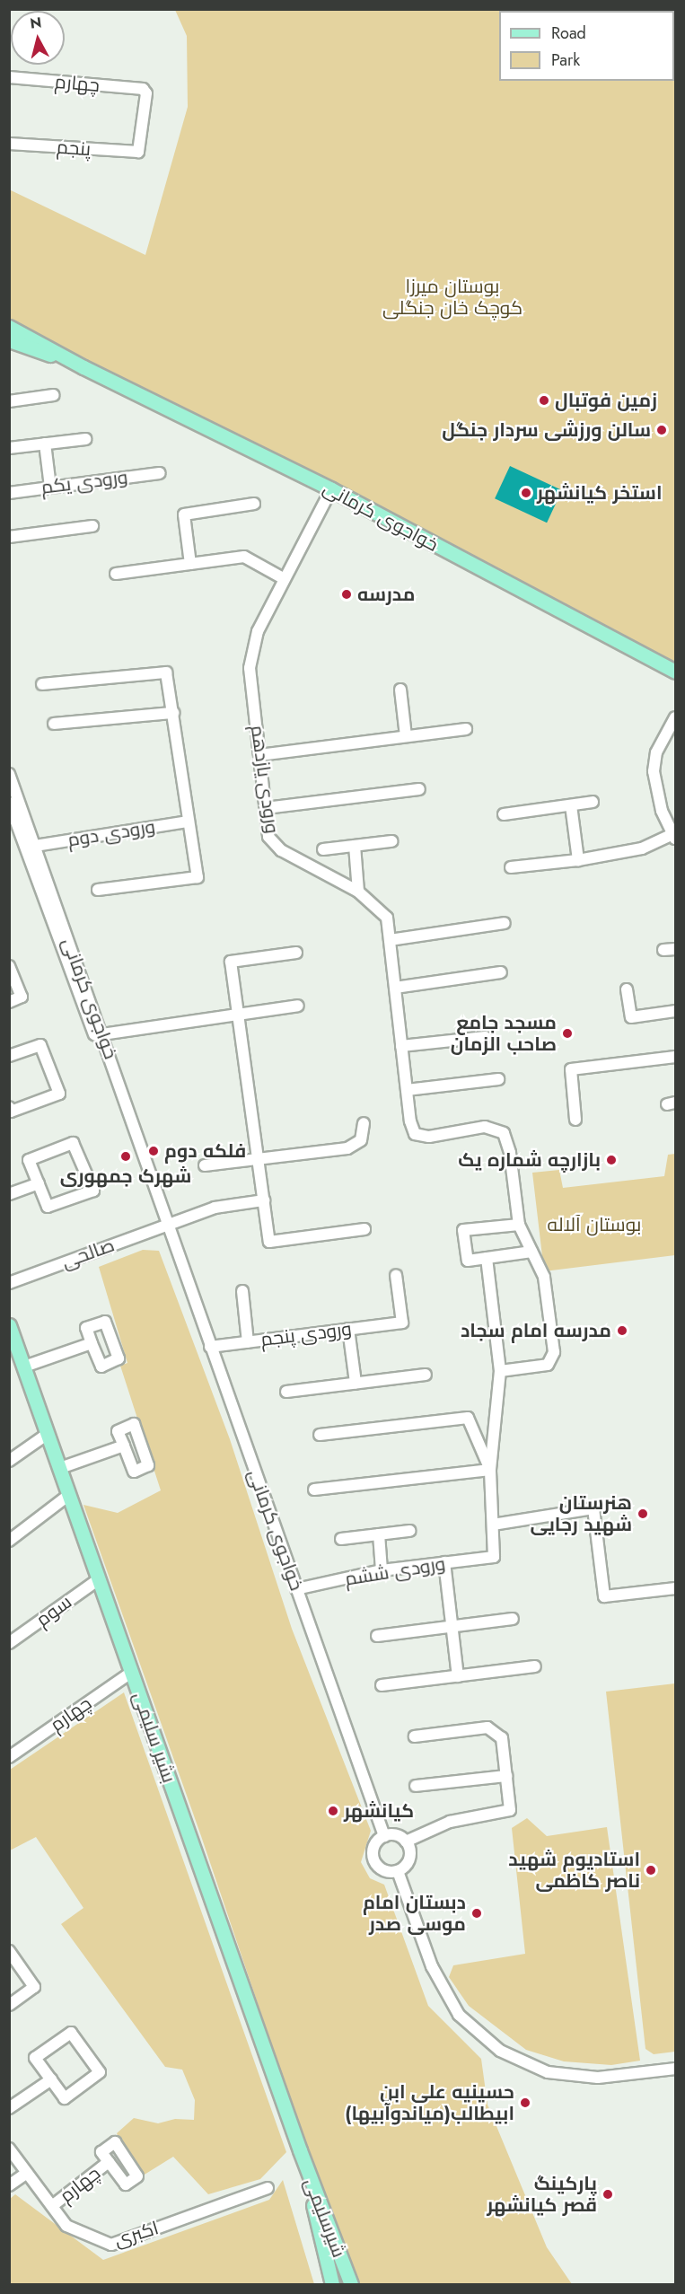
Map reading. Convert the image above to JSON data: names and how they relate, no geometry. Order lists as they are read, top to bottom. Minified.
{"streets":{"main road":["خواجوی کرمانی","بشیر سلیمی","شیرسلیمی"],"street":["چهارم","پنجم","ورودی یکم","ورودی یازدهم","ورودی دوم","صالحی","ورودی پنجم","ورودی ششم","سوم","اکبری"]},"crossings":[["چهارم","پنجم"],["چهارم","بشیر سلیمی"],["چهارم","اکبری"],["خواجوی کرمانی","ورودی یازدهم"],["خواجوی کرمانی","ورودی دوم"],["خواجوی کرمانی","صالحی"],["خواجوی کرمانی","ورودی پنجم"],["خواجوی کرمانی","ورودی ششم"],["سوم","بشیر سلیمی"],["بشیر سلیمی","شیرسلیمی"]],"parks":["بوستان میرزا کوچک خان جنگلی","بوستان آلاله"],"places":["زمین فوتبال","سالن ورزشی سردار جنگل","استخر کیانشهر","مدرسه","مسجد جامع صاحب الزمان","فلکه دوم","شهرک جمهوری","بازارچه شماره یک","مدرسه امام سجاد","هنرستان شهید رجایی","کیانشهر","استادیوم شهید ناصر کاظمی","دبستان امام موسی صدر","حسینیه علی ابن ابیطالب(میاندوآبیها)","پارکینگ قصر کیانشهر"],"legend":["Road","Park"],"north":"top"}
